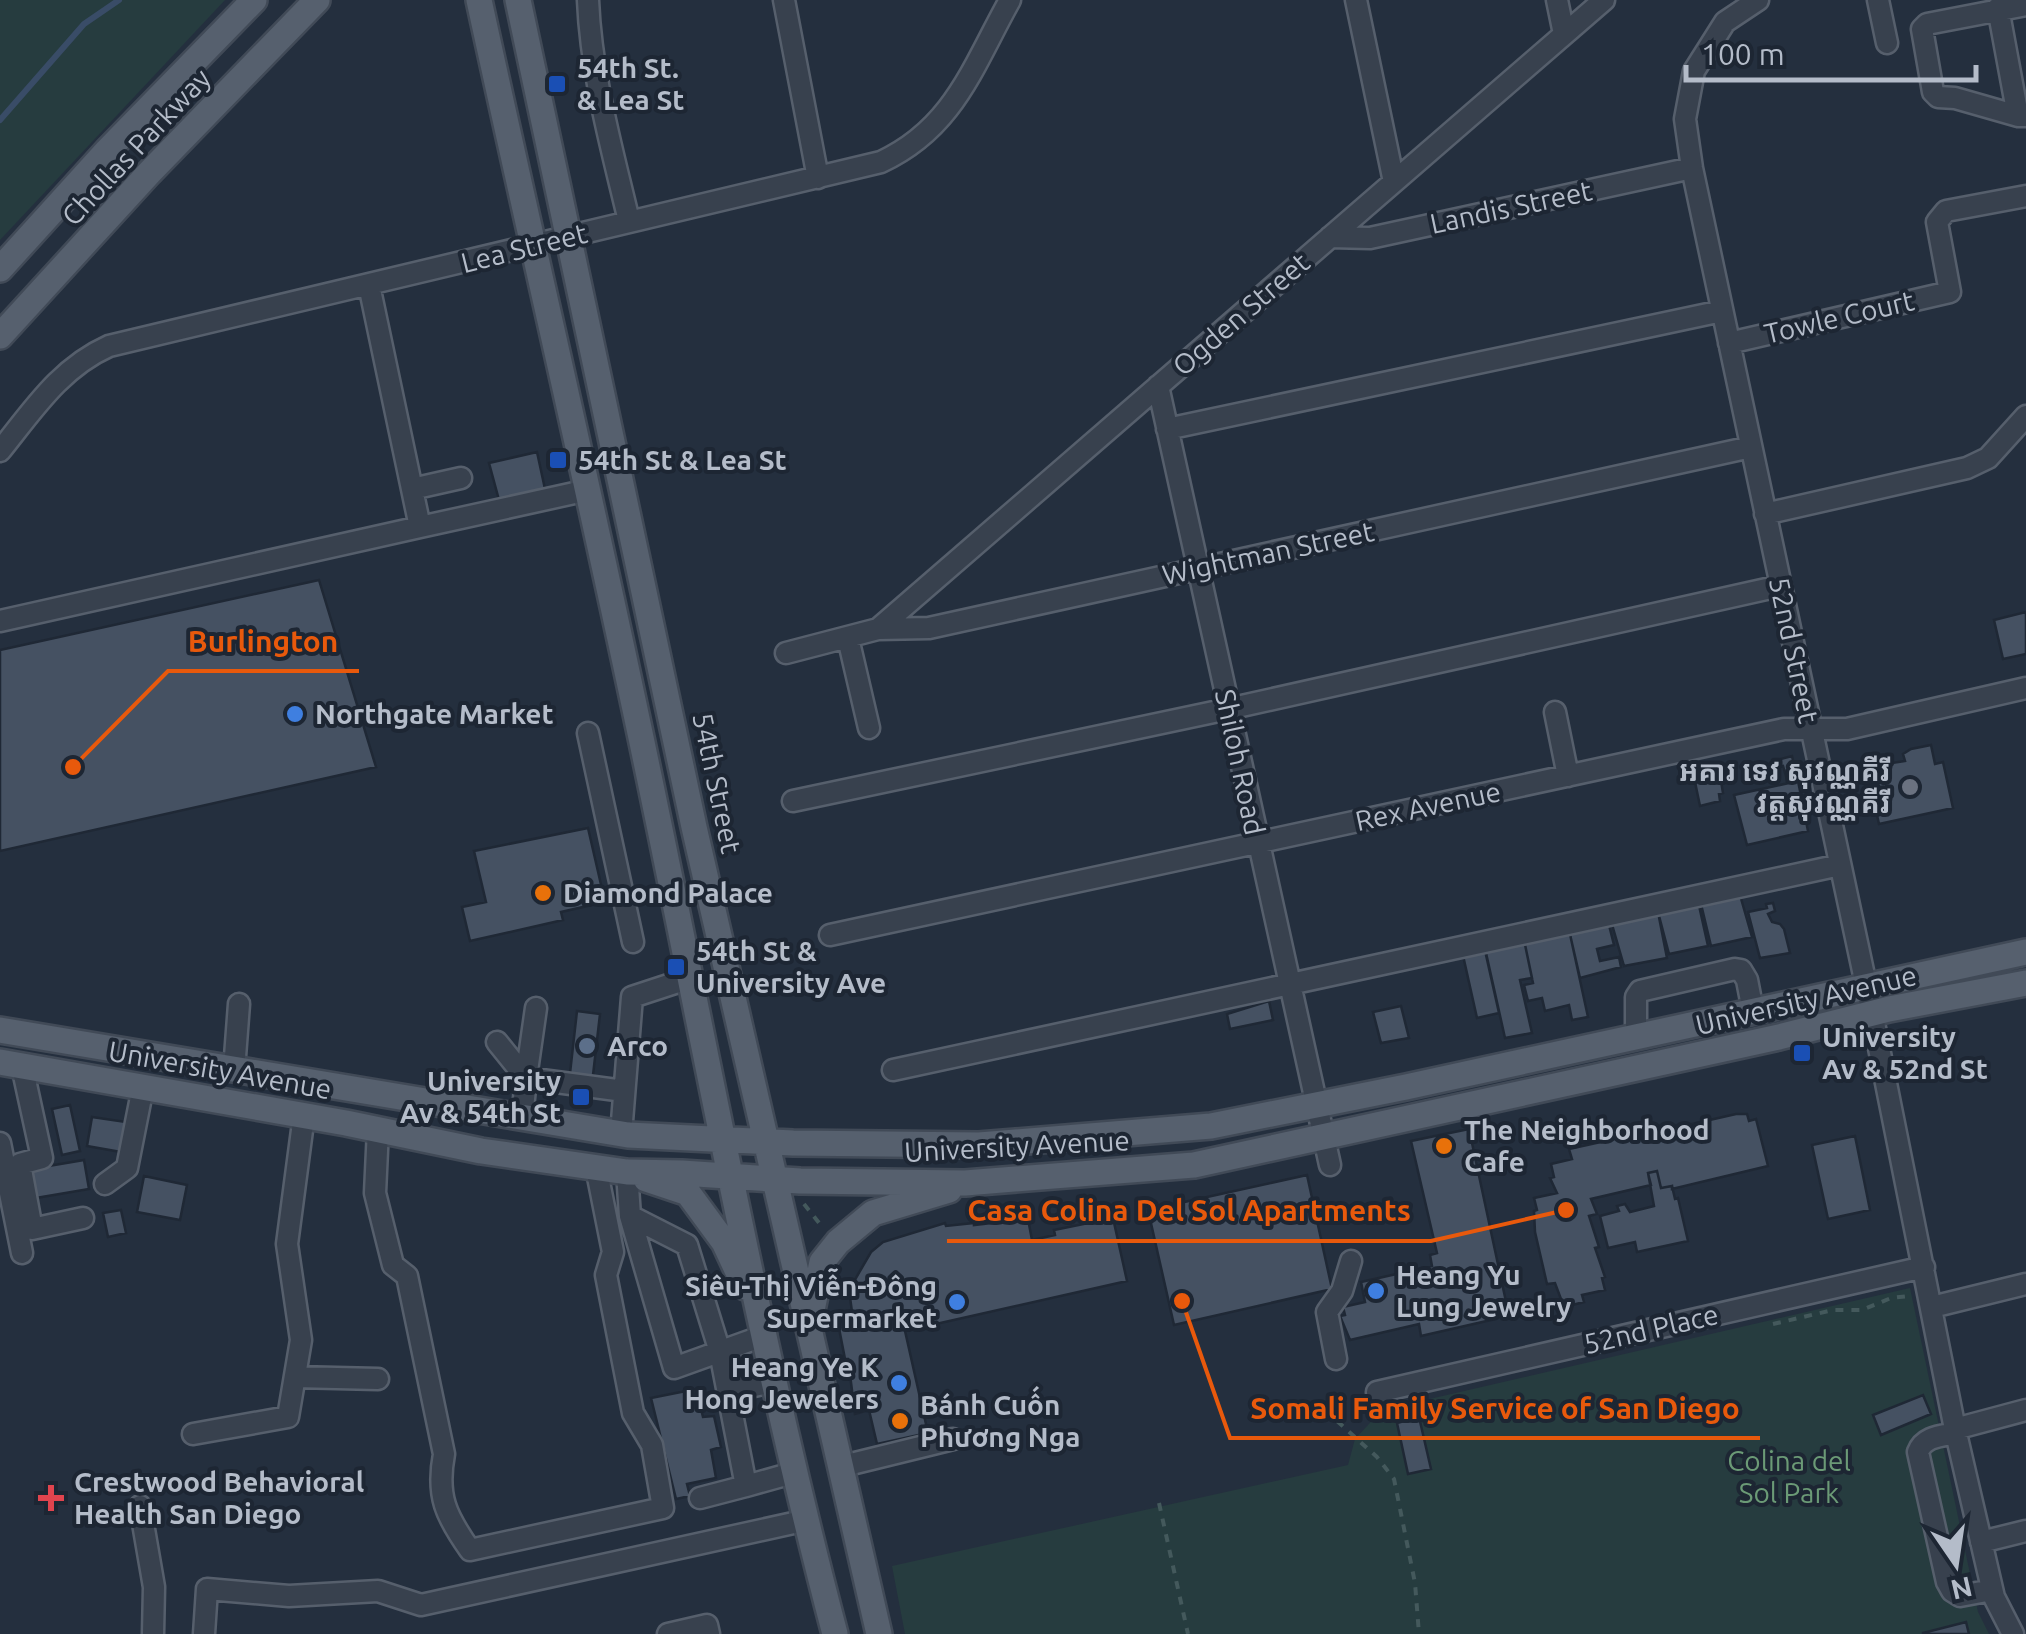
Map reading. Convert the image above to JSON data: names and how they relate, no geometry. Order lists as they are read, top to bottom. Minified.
{"streets":{"main road":["Chollas Parkway","54th Street","University Avenue"],"street":["Landis Street","Lea Street","Ogden Street","Towle Court","Wightman Street","52nd Street","Shiloh Road","Rex Avenue","52nd Place"]},"crossings":[["Landis Street","Ogden Street"],["Landis Street","52nd Street"],["Lea Street","54th Street"],["Ogden Street","Wightman Street"],["Ogden Street","Shiloh Road"],["Towle Court","52nd Street"],["Wightman Street","52nd Street"],["Wightman Street","Shiloh Road"],["52nd Street","Rex Avenue"],["52nd Street","University Avenue"],["52nd Street","52nd Place"],["Shiloh Road","Rex Avenue"],["Shiloh Road","University Avenue"],["54th Street","University Avenue"]],"parks":["Colina del Sol Park"],"places":{"transit":["54th St. & Lea St","54th St & Lea St","54th St & University Ave","University Av & 52nd St","University Av & 54th St"],"other":["Northgate Market","Burlington","អគារ ទេវ សុវណ្ណគីរី វត្តសុវណ្ណគីរី","Diamond Palace","Arco","The Neighborhood Cafe","Casa Colina Del Sol Apartments","Heang Yu Lung Jewelry","Somali Family Service of San Diego","Siêu-Thị Viễn-Đông Supermarket","Heang Ye K Hong Jewelers","Bánh Cuốn Phương Nga"],"health":["Crestwood Behavioral Health San Diego"]},"scale_bar":"100 m","north":"bottom"}
